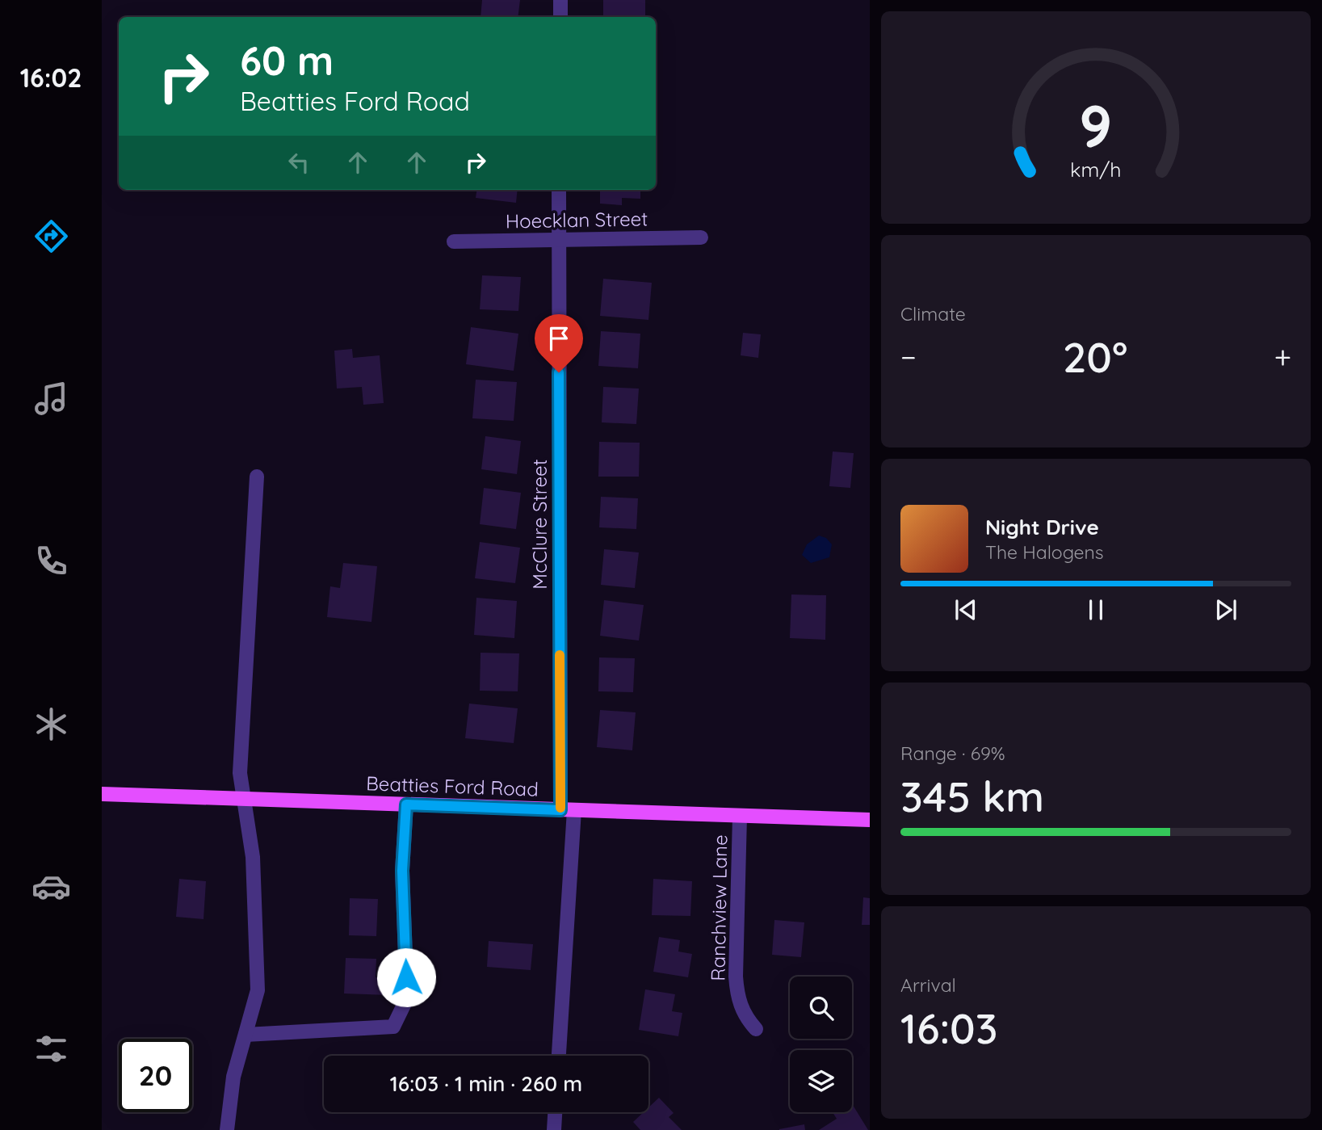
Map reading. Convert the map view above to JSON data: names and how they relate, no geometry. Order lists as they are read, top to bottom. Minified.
{"streets":{"main road":["Beatties Ford Road"],"street":["Hoecklan Street","McClure Street","Ranchview Lane"]},"crossings":[["Hoecklan Street","McClure Street"],["McClure Street","Beatties Ford Road"],["Beatties Ford Road","Ranchview Lane"]],"page":{"tabs":"16:02","turn":["60 m","Beatties Ford Road"],"tile":["Climate",["Range · 69%","345 km"],["Arrival","16:03"]],"heat":["−","20°","+"],"song":["Night Drive","The Halogens"],"limit":"20","trip":"16:03 · 1 min · 260 m","gauge":["9","km/h"]}}
